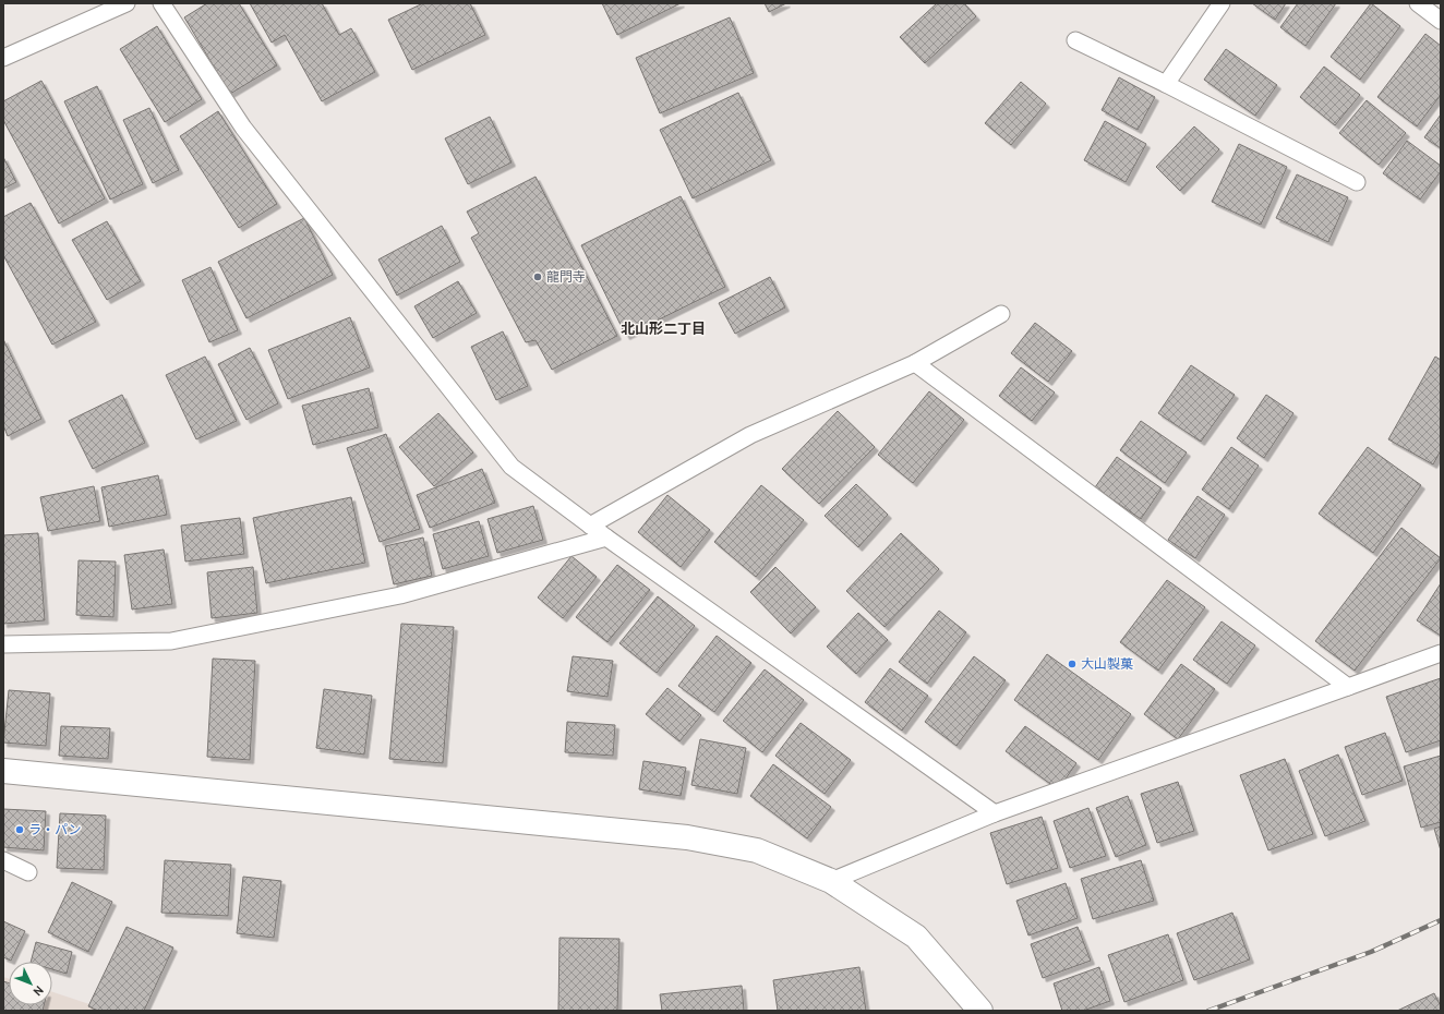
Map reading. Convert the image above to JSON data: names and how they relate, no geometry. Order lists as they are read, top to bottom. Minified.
{"districts":["北山形二丁目"],"places":["龍門寺","大山製菓","ラ・パン"],"north":"bottom right"}
